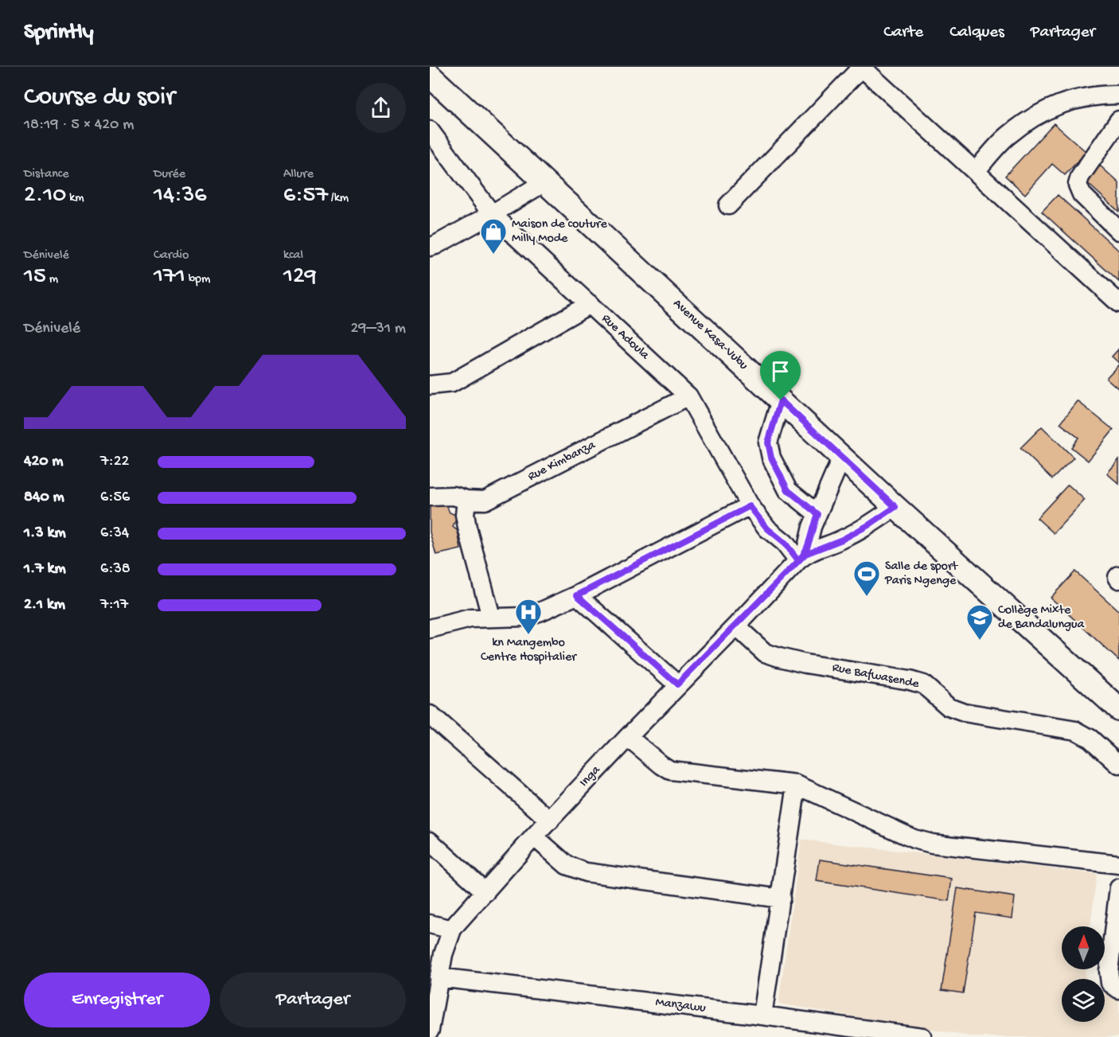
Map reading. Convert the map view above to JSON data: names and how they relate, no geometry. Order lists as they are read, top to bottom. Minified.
{"streets":{"main road":["Avenue Kasa-Vubu"],"street":["Rue Adoula","Rue Kimbanza","Rue Bafwasende","Inga","Manzawu"]},"crossings":[["Avenue Kasa-Vubu","Inga"],["Rue Adoula","Rue Kimbanza"],["Rue Adoula","Inga"],["Rue Bafwasende","Inga"],["Inga","Manzawu"]],"places":{"shop":["Maison de couture Milly Mode"],"sports":["Salle de sport Paris Ngenge"],"hospital":["kn Mangembo Centre Hospitalier"],"school or university":["Collège Mixte de Bandalungua"]},"north":"top","page":{"header":"Sprintly","nav":["Carte","Calques","Partager"],"heading":["Course du soir","18:19 · 5 × 420 m"],"stats":[["Distance","2.10 km"],["Durée","14:36"],["Allure","6:57 /km"],["Dénivelé","15 m"],["Cardio","171 bpm"],["kcal","129"]],"chart":["Dénivelé","29–31 m"],"list":[{"name":"420 m","note":"7:22"},{"name":"840 m","note":"6:56"},{"name":"1.3 km","note":"6:34"},{"name":"1.7 km","note":"6:38"},{"name":"2.1 km","note":"7:17"}],"buttons":["Enregistrer","Partager"]}}
